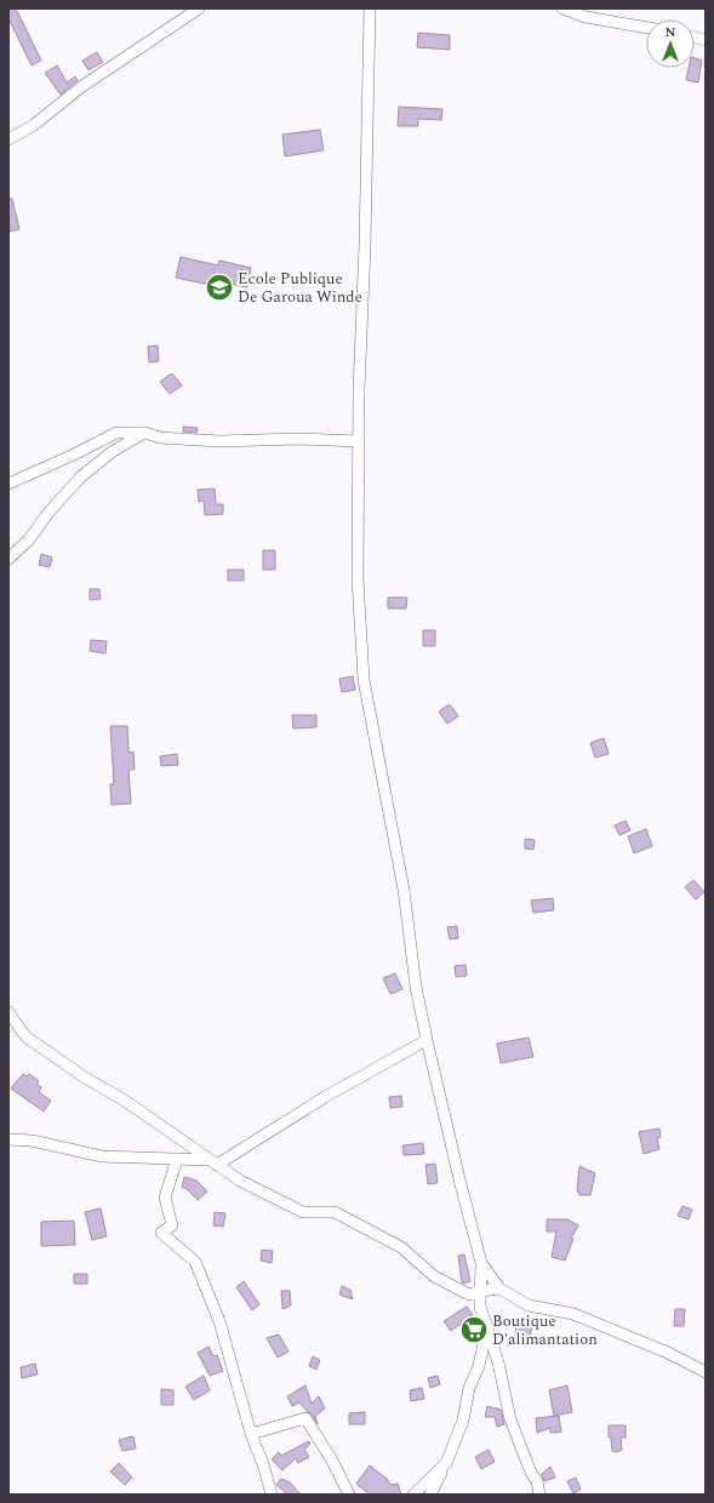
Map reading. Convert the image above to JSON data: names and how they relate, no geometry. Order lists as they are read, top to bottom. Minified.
{"places":{"school or university":["Ecole Publique De Garoua Winde"],"supermarket":["Boutique D'alimantation"]},"north":"top"}
